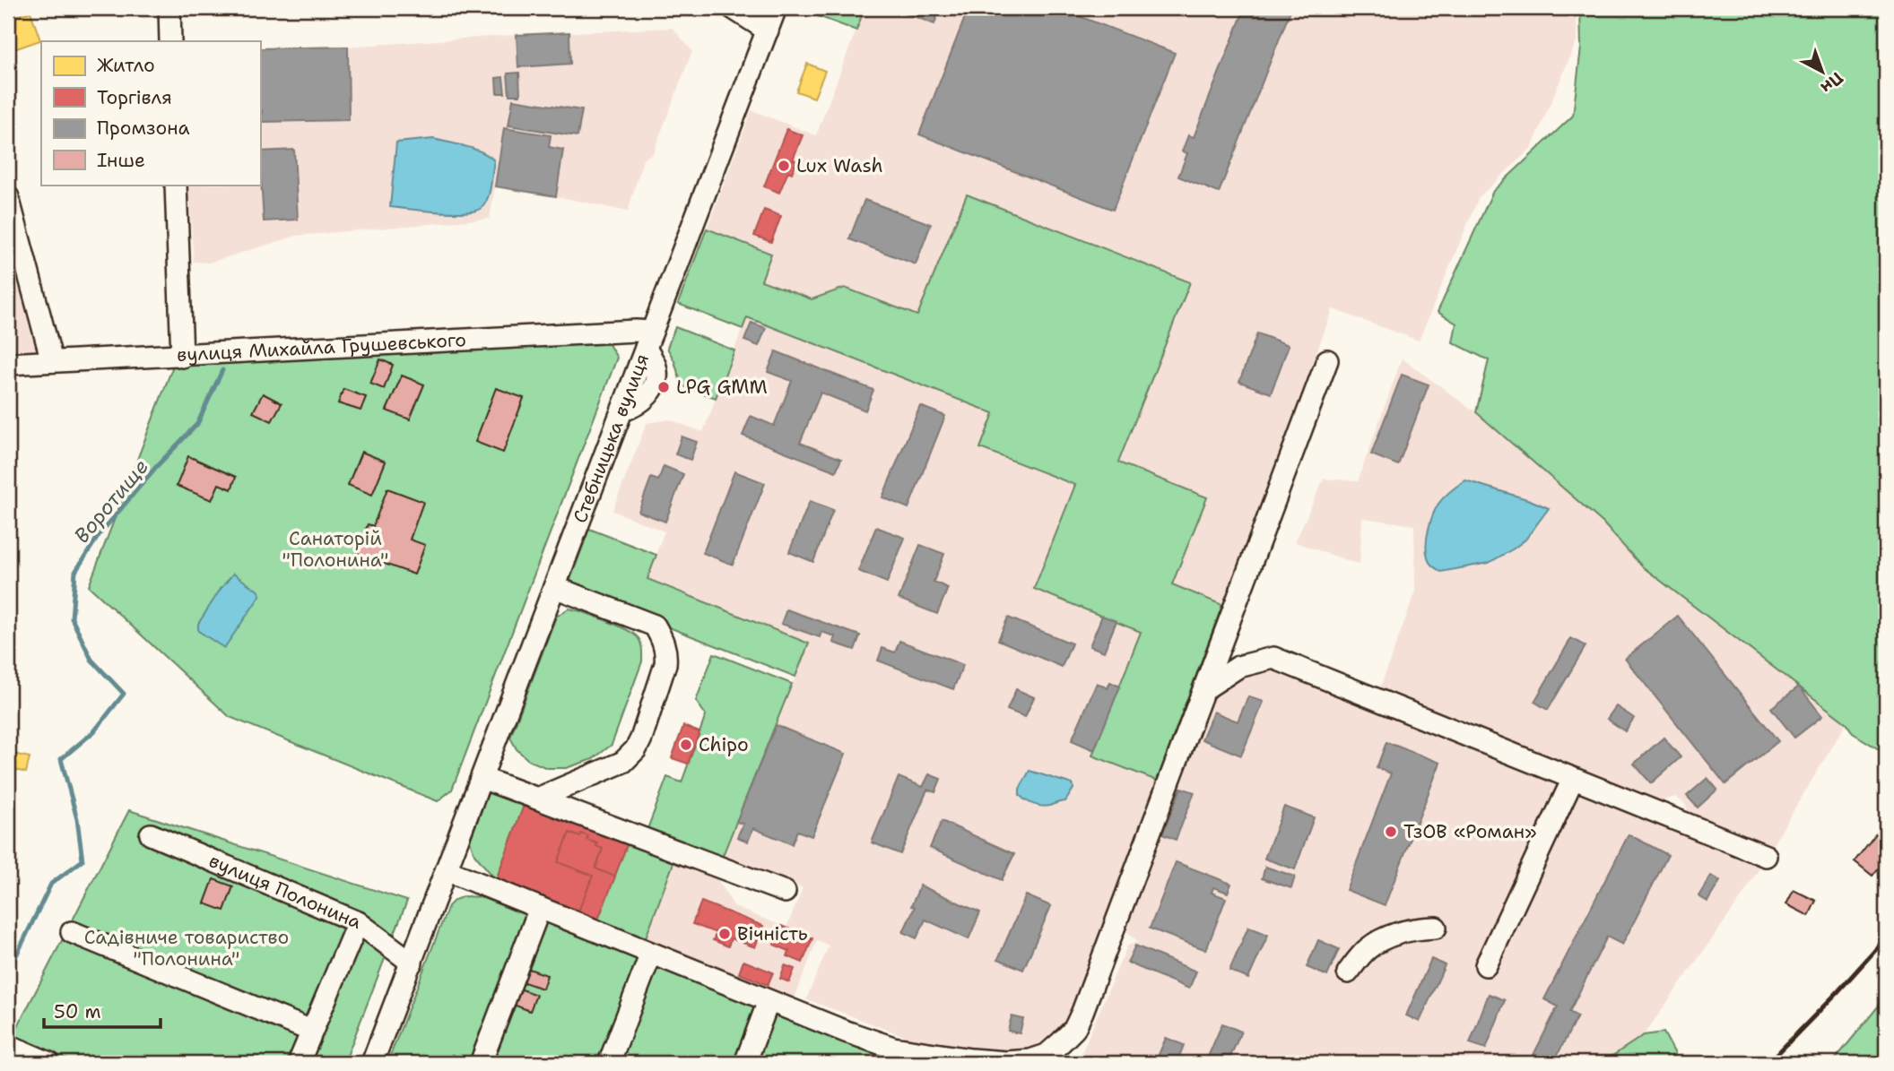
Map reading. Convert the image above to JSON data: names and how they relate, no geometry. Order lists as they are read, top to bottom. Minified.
{"streets":{"street":["вулиця Михайла Грушевського","Стебницька вулиця","вулиця Полонина"]},"crossings":[["вулиця Михайла Грушевського","Стебницька вулиця"],["Стебницька вулиця","вулиця Полонина"]],"water":["Воротище"],"parks":["Санаторій \"Полонина\"","Садівниче товариство \"Полонина\""],"places":["Lux Wash","LPG GMM","Chipo","ТзОВ «Роман»","Вічність"],"legend":["Житло","Торгівля","Промзона","Інше"],"scale_bar":"50 m","north":"bottom right"}
